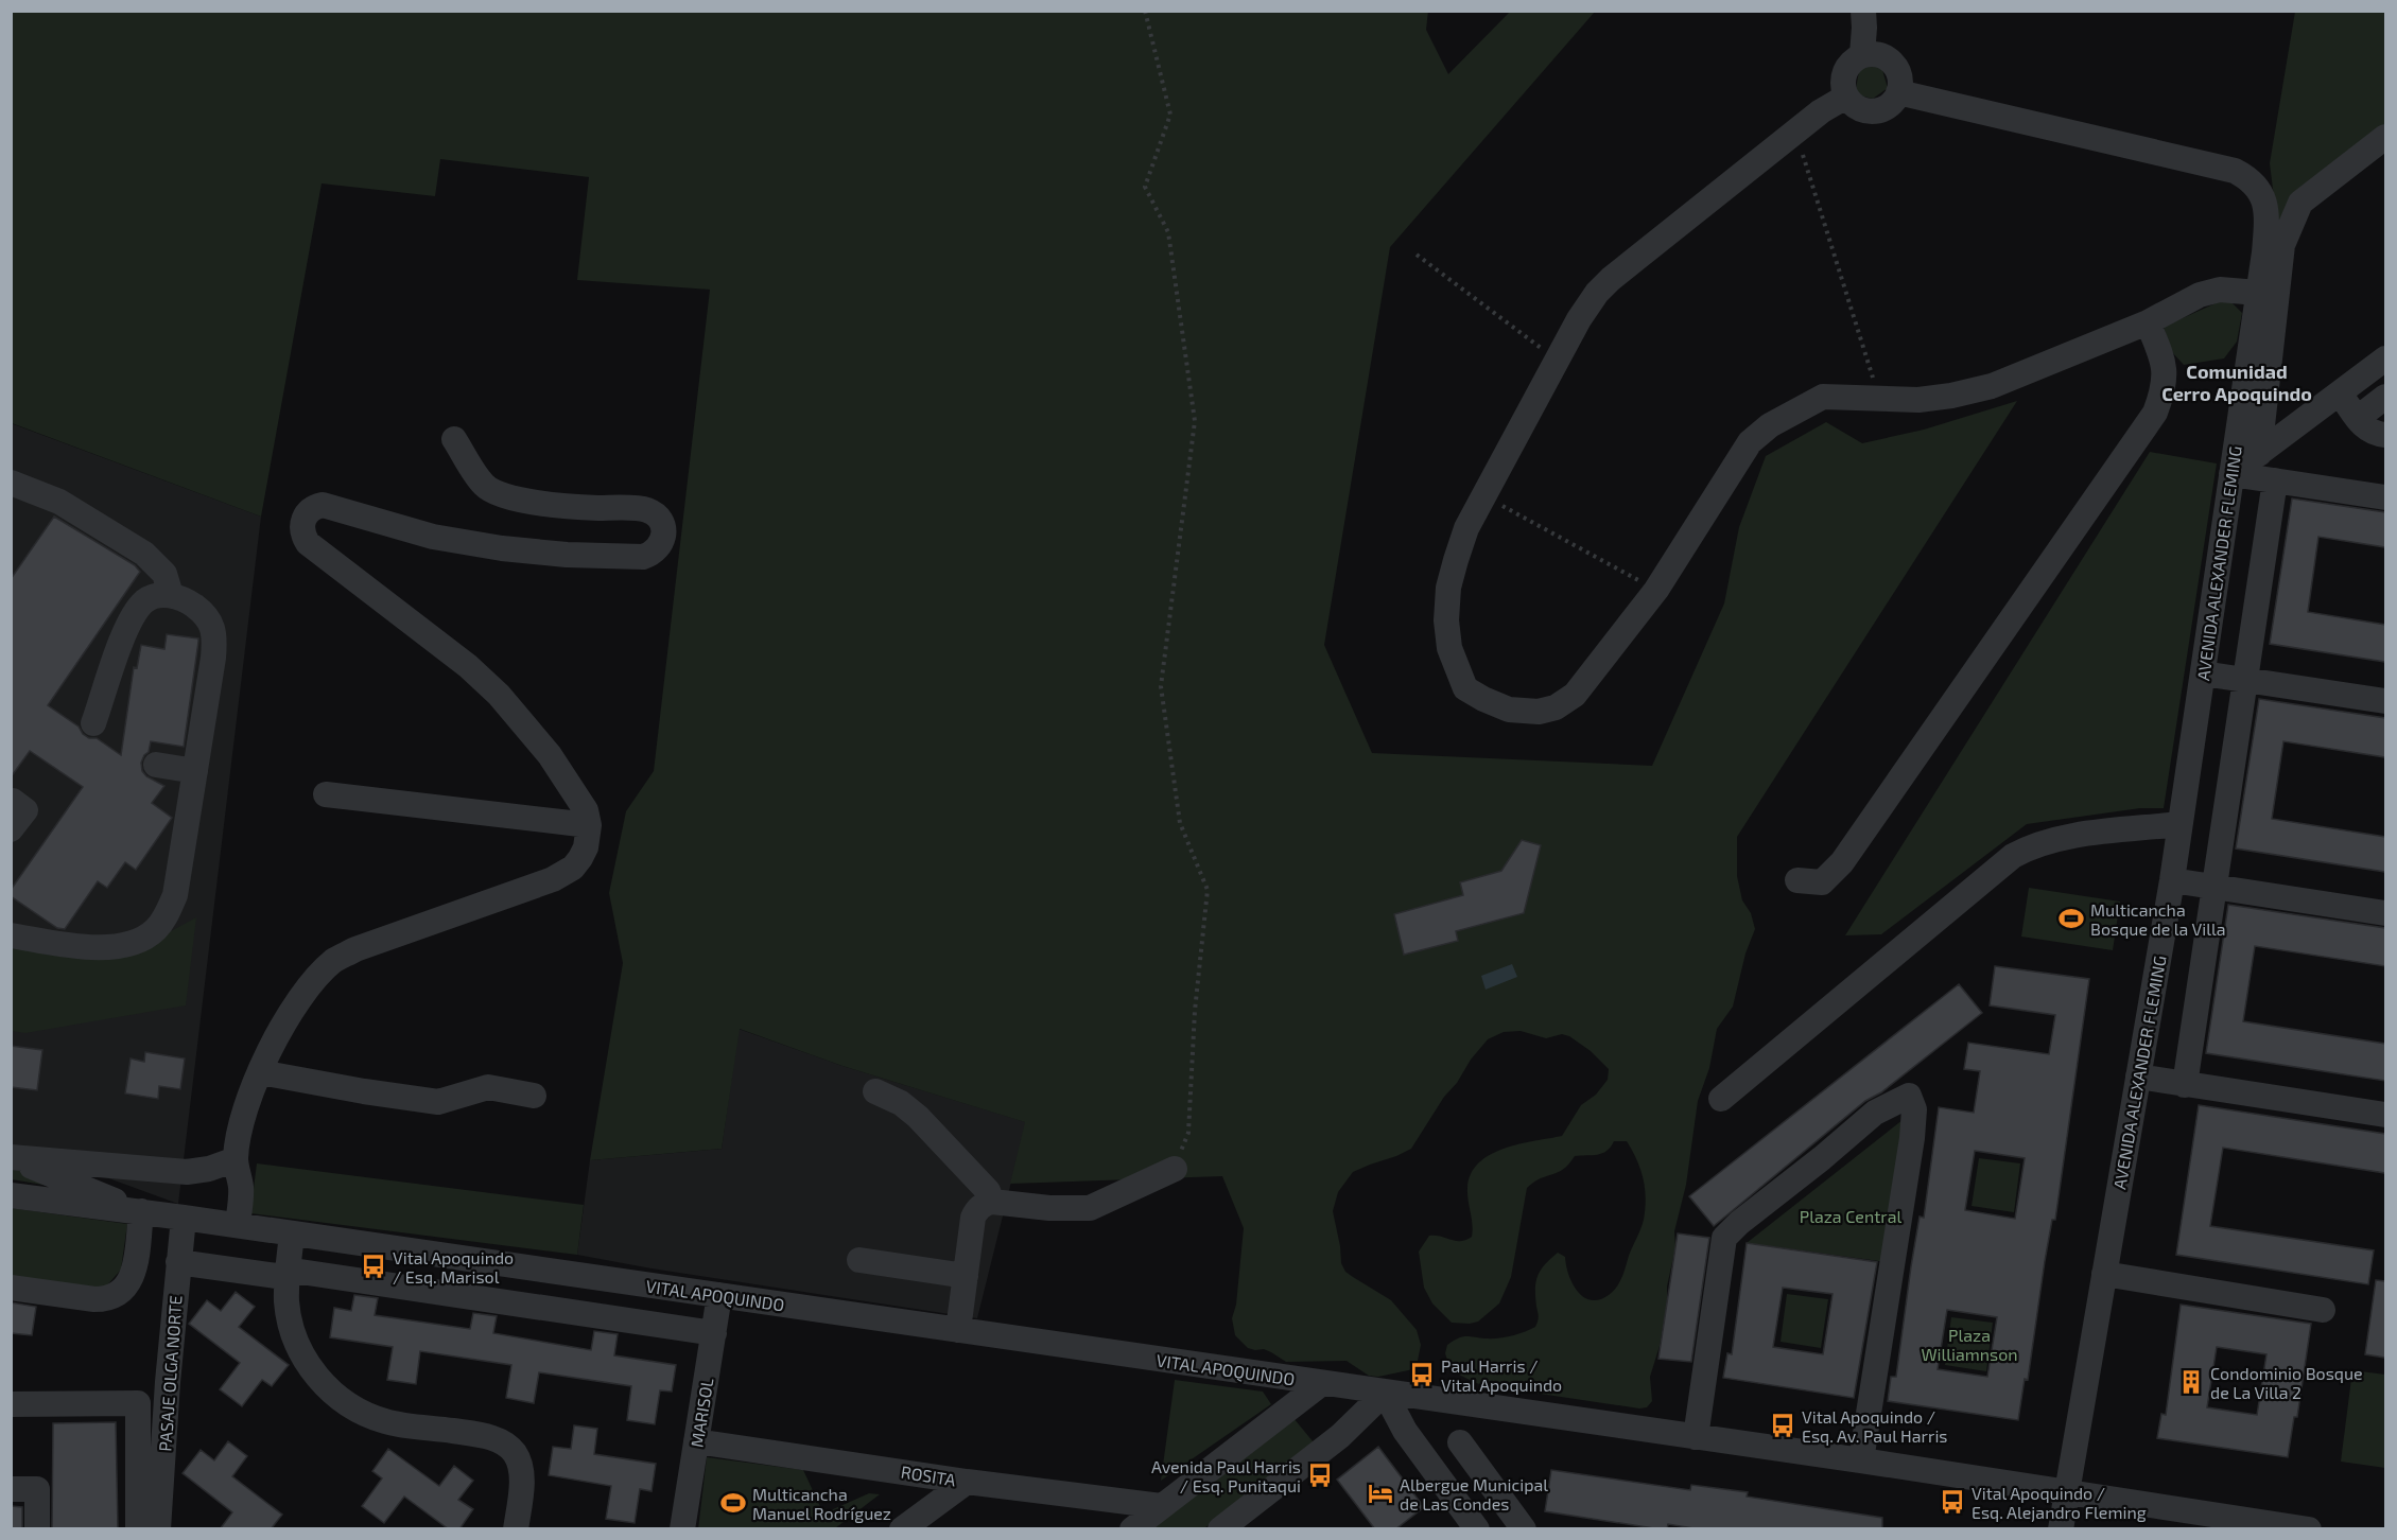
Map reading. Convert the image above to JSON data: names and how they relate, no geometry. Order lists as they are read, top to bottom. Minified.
{"streets":{"street":["AVENIDA ALEXANDER FLEMING","VITAL APOQUINDO","PASAJE OLGA NORTE","MARISOL","ROSITA"]},"crossings":[["AVENIDA ALEXANDER FLEMING","VITAL APOQUINDO"],["VITAL APOQUINDO","PASAJE OLGA NORTE"],["VITAL APOQUINDO","MARISOL"],["MARISOL","ROSITA"]],"districts":["Comunidad Cerro Apoquindo"],"parks":["Plaza Central","Plaza Williamnson"],"places":{"sports":["Multicancha Bosque de la Villa","Multicancha Manuel Rodríguez"],"bus stop":["Vital Apoquindo / Esq. Marisol","Paul Harris / Vital Apoquindo","Vital Apoquindo / Esq. Av. Paul Harris","Avenida Paul Harris / Esq. Punitaqui","Vital Apoquindo / Esq. Alejandro Fleming"],"building":["Condominio Bosque de La Villa 2"],"hotel":["Albergue Municipal de Las Condes"]}}
